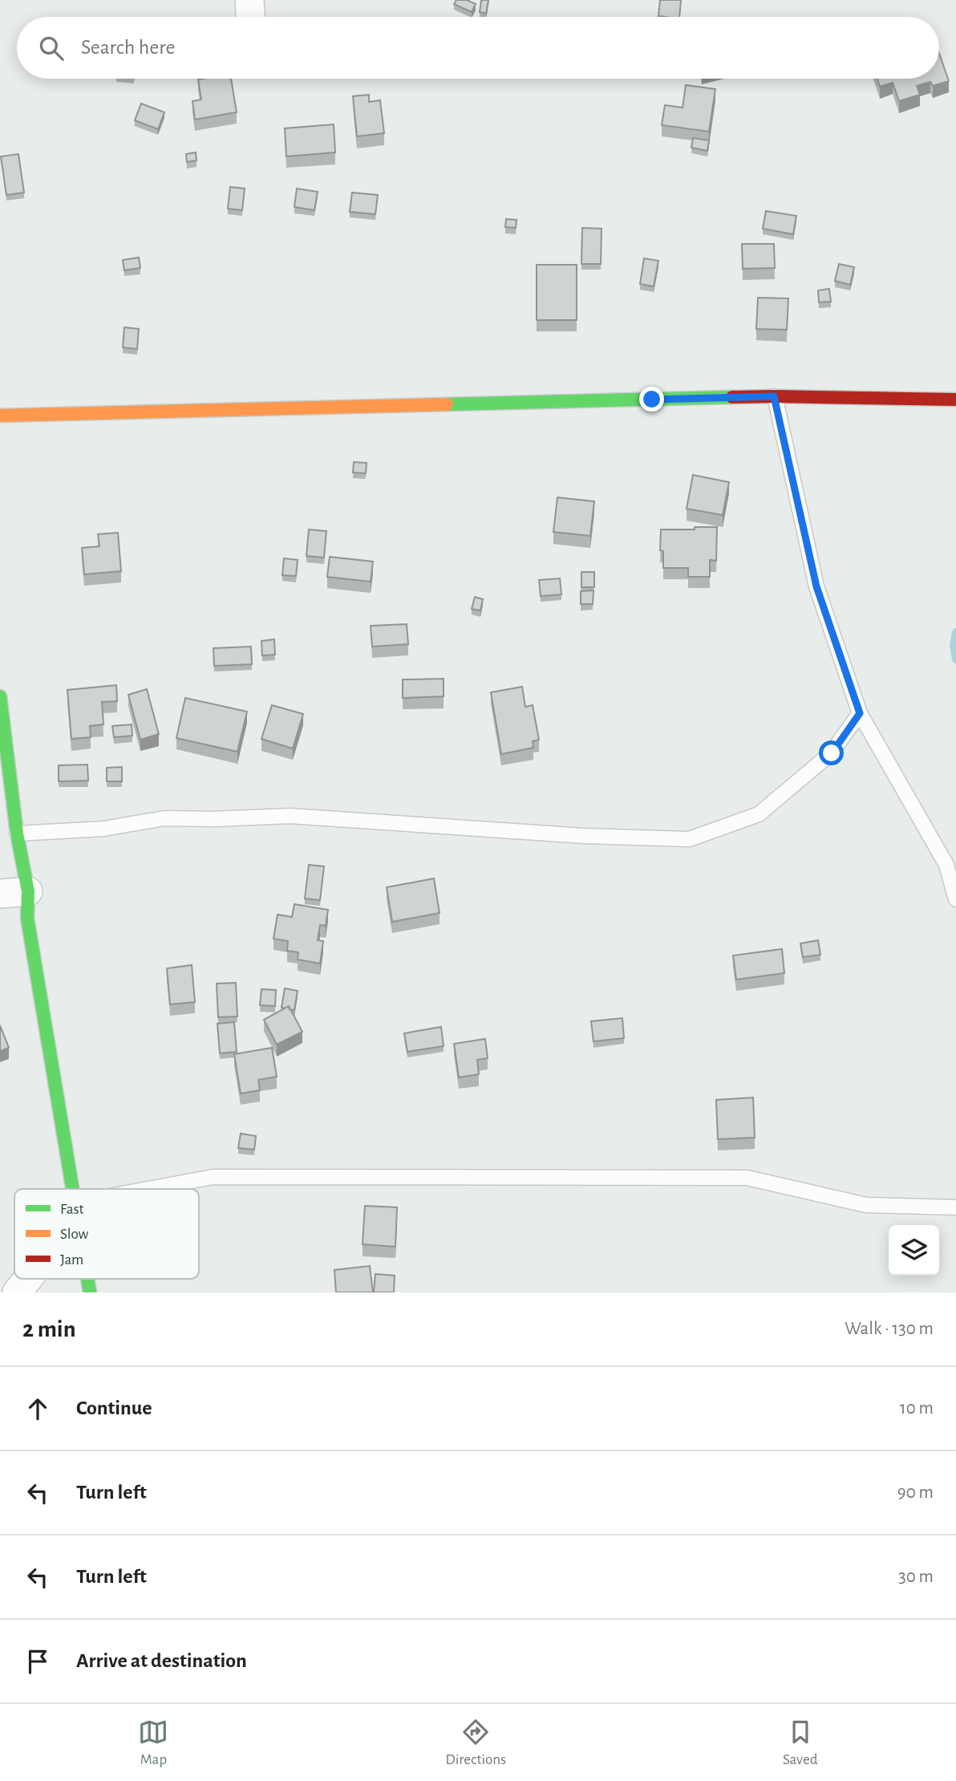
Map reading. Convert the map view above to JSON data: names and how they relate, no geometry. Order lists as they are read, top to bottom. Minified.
{"legend":["Fast","Slow","Jam"],"page":{"search":"Search here","heading":["2 min","Walk · 130 m"],"list":[["Continue","10 m"],["Turn left","90 m"],["Turn left","30 m"],"Arrive at destination"],"nav":["Map","Directions","Saved"]}}
